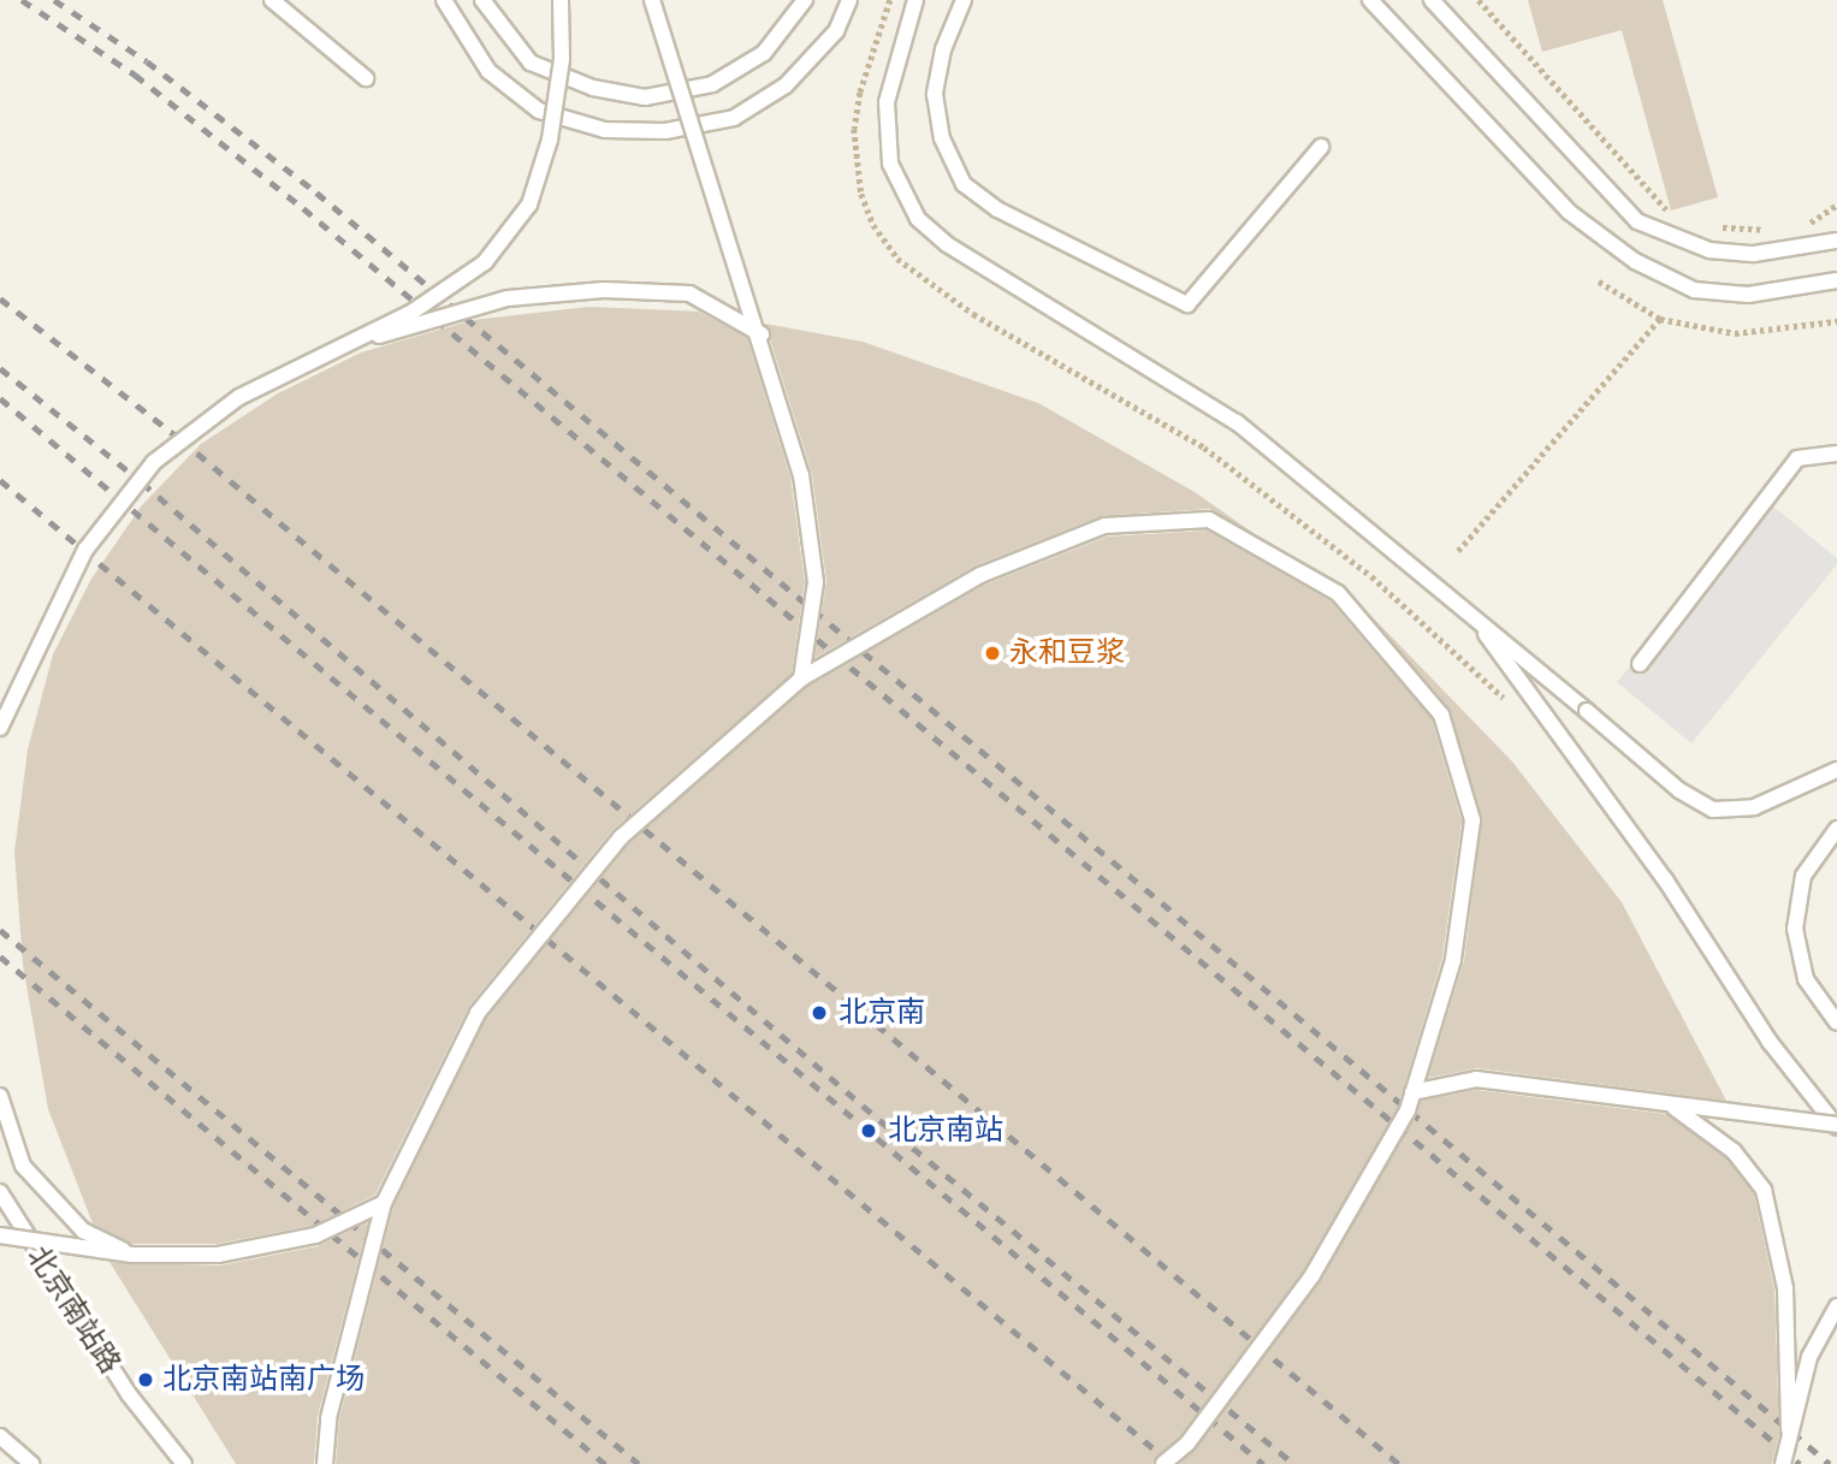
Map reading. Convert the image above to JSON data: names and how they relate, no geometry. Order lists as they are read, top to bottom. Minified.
{"streets":{"lane":["北京南站路"]},"places":["永和豆浆","北京南","北京南站","北京南站南广场"]}
